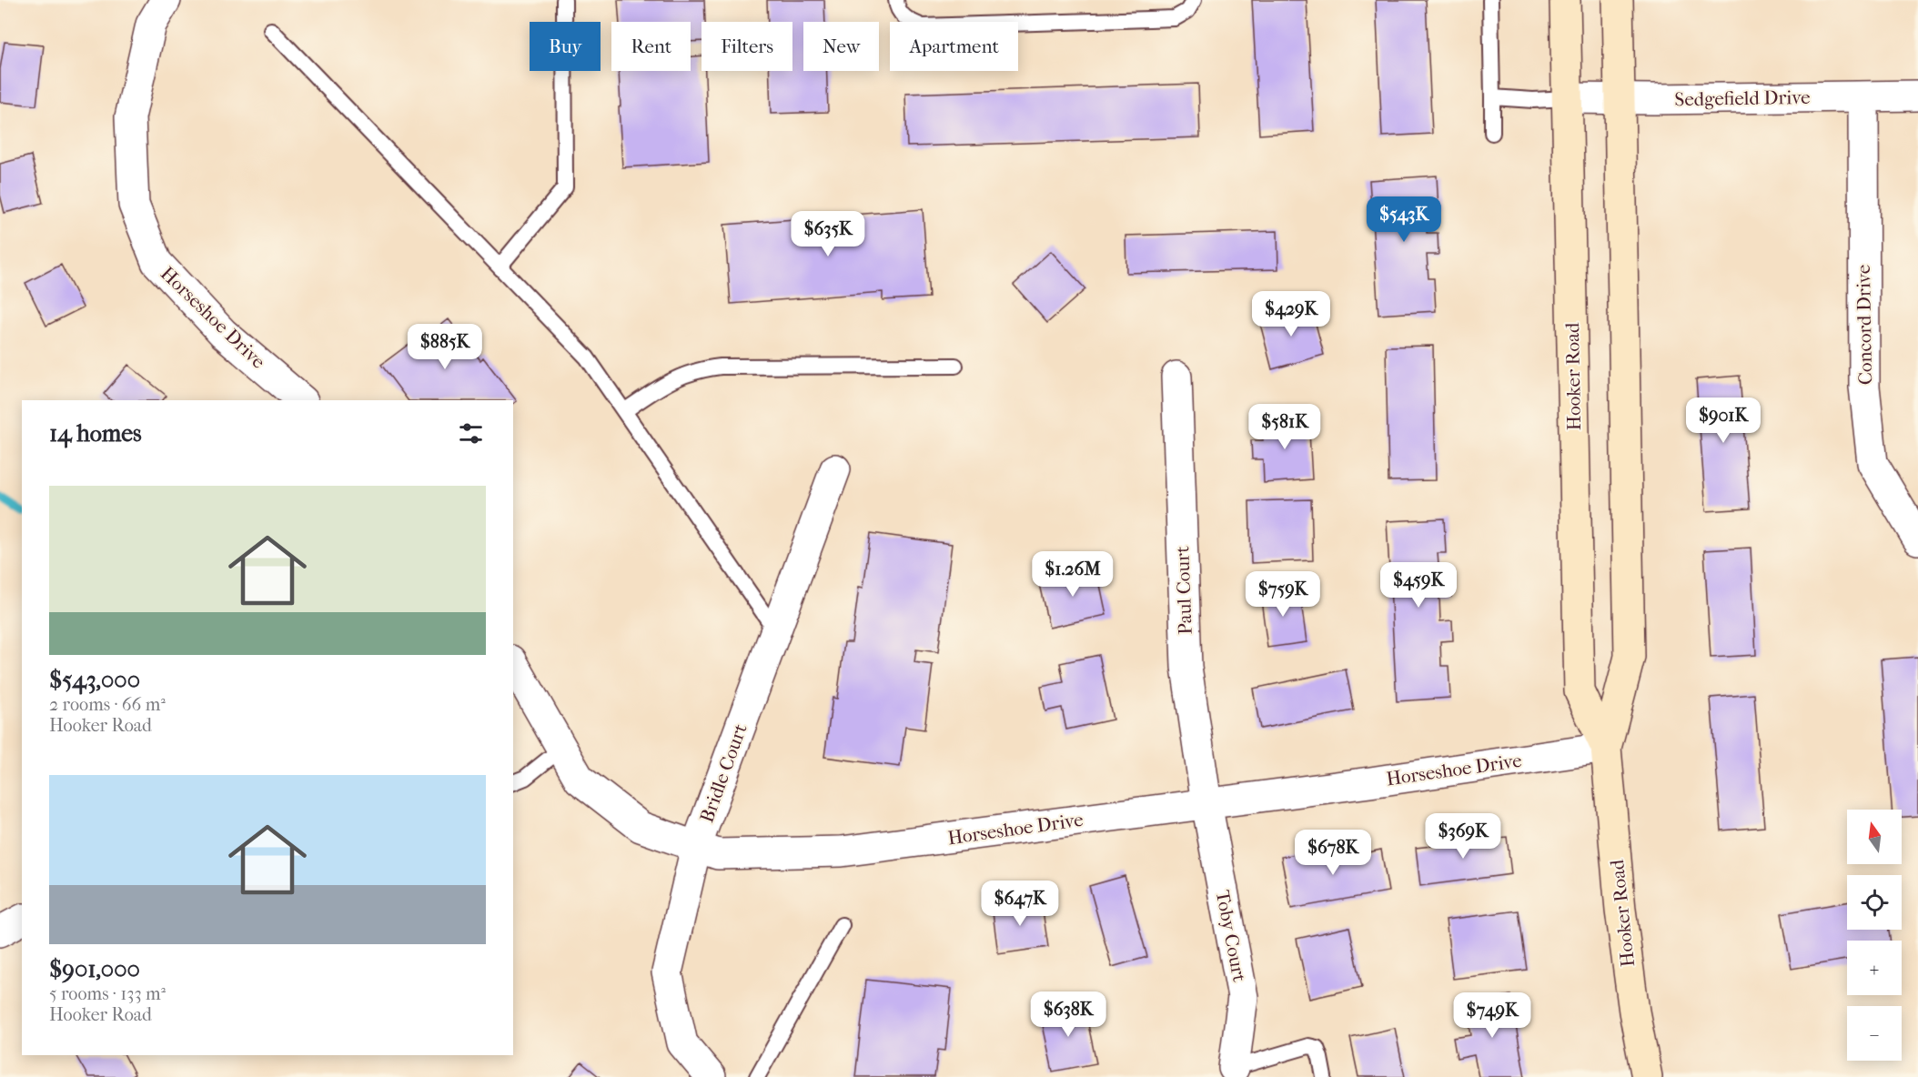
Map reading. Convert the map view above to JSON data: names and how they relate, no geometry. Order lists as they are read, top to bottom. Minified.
{"streets":{"main road":["Hooker Road"],"street":["Sedgefield Drive","Horseshoe Drive","Concord Drive","Paul Court","Bridle Court","Toby Court"]},"crossings":[["Sedgefield Drive","Concord Drive"],["Sedgefield Drive","Hooker Road"],["Horseshoe Drive","Hooker Road"],["Horseshoe Drive","Paul Court"],["Horseshoe Drive","Bridle Court"],["Horseshoe Drive","Toby Court"],["Paul Court","Toby Court"]],"north":"top","page":{"chip":["Buy","Rent","Filters","New","Apartment"],"price":["$543K","$635K","$429K","$885K","$901K","$581K","$1.26M","$459K","$759K","$369K","$678K","$647K","$638K","$749K"],"heading":"14 homes","list":[{"name":"$543,000","note":"2 rooms · 66 m² · Hooker Road"},{"name":"$901,000","note":"5 rooms · 133 m² · Hooker Road"}],"map_buttons":["+","−"]}}
